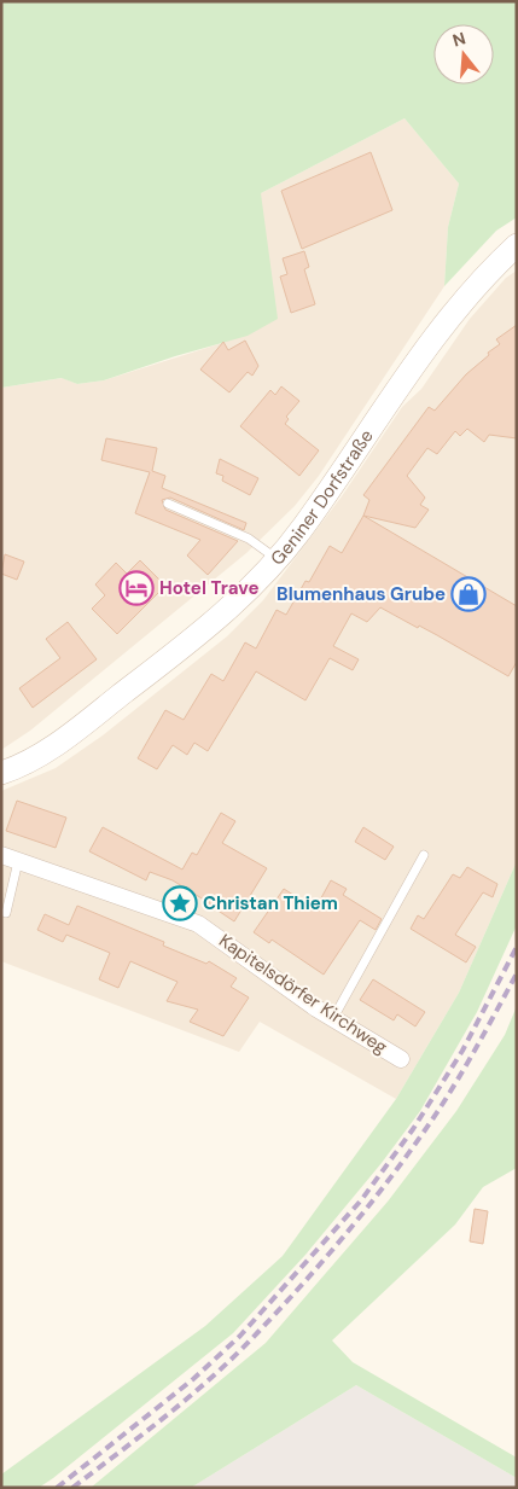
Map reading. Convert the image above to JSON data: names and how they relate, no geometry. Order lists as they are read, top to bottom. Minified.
{"streets":{"main road":["Geniner Dorfstraße"],"street":["Kapitelsdörfer Kirchweg"]},"places":{"hotel":["Hotel Trave"],"shop":["Blumenhaus Grube"],"place":["Christan Thiem"]},"north":"top"}
